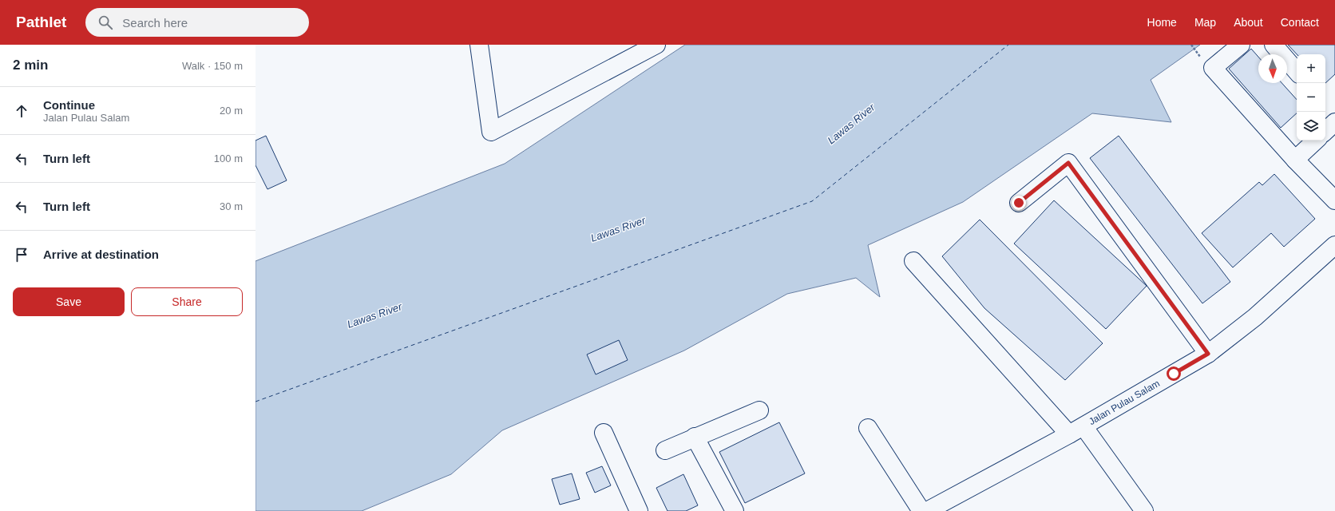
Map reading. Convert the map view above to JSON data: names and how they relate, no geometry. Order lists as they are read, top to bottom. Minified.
{"streets":{"street":["Jalan Pulau Salam"]},"water":["Lawas River"],"north":"bottom","page":{"header":"Pathlet","search":"Search here","nav":["Home","Map","About","Contact"],"heading":["2 min","Walk · 150 m"],"map_buttons":["+","−"],"list":[["Continue","Jalan Pulau Salam","20 m"],["Turn left","100 m"],["Turn left","30 m"],"Arrive at destination"],"buttons":["Save","Share"]}}
